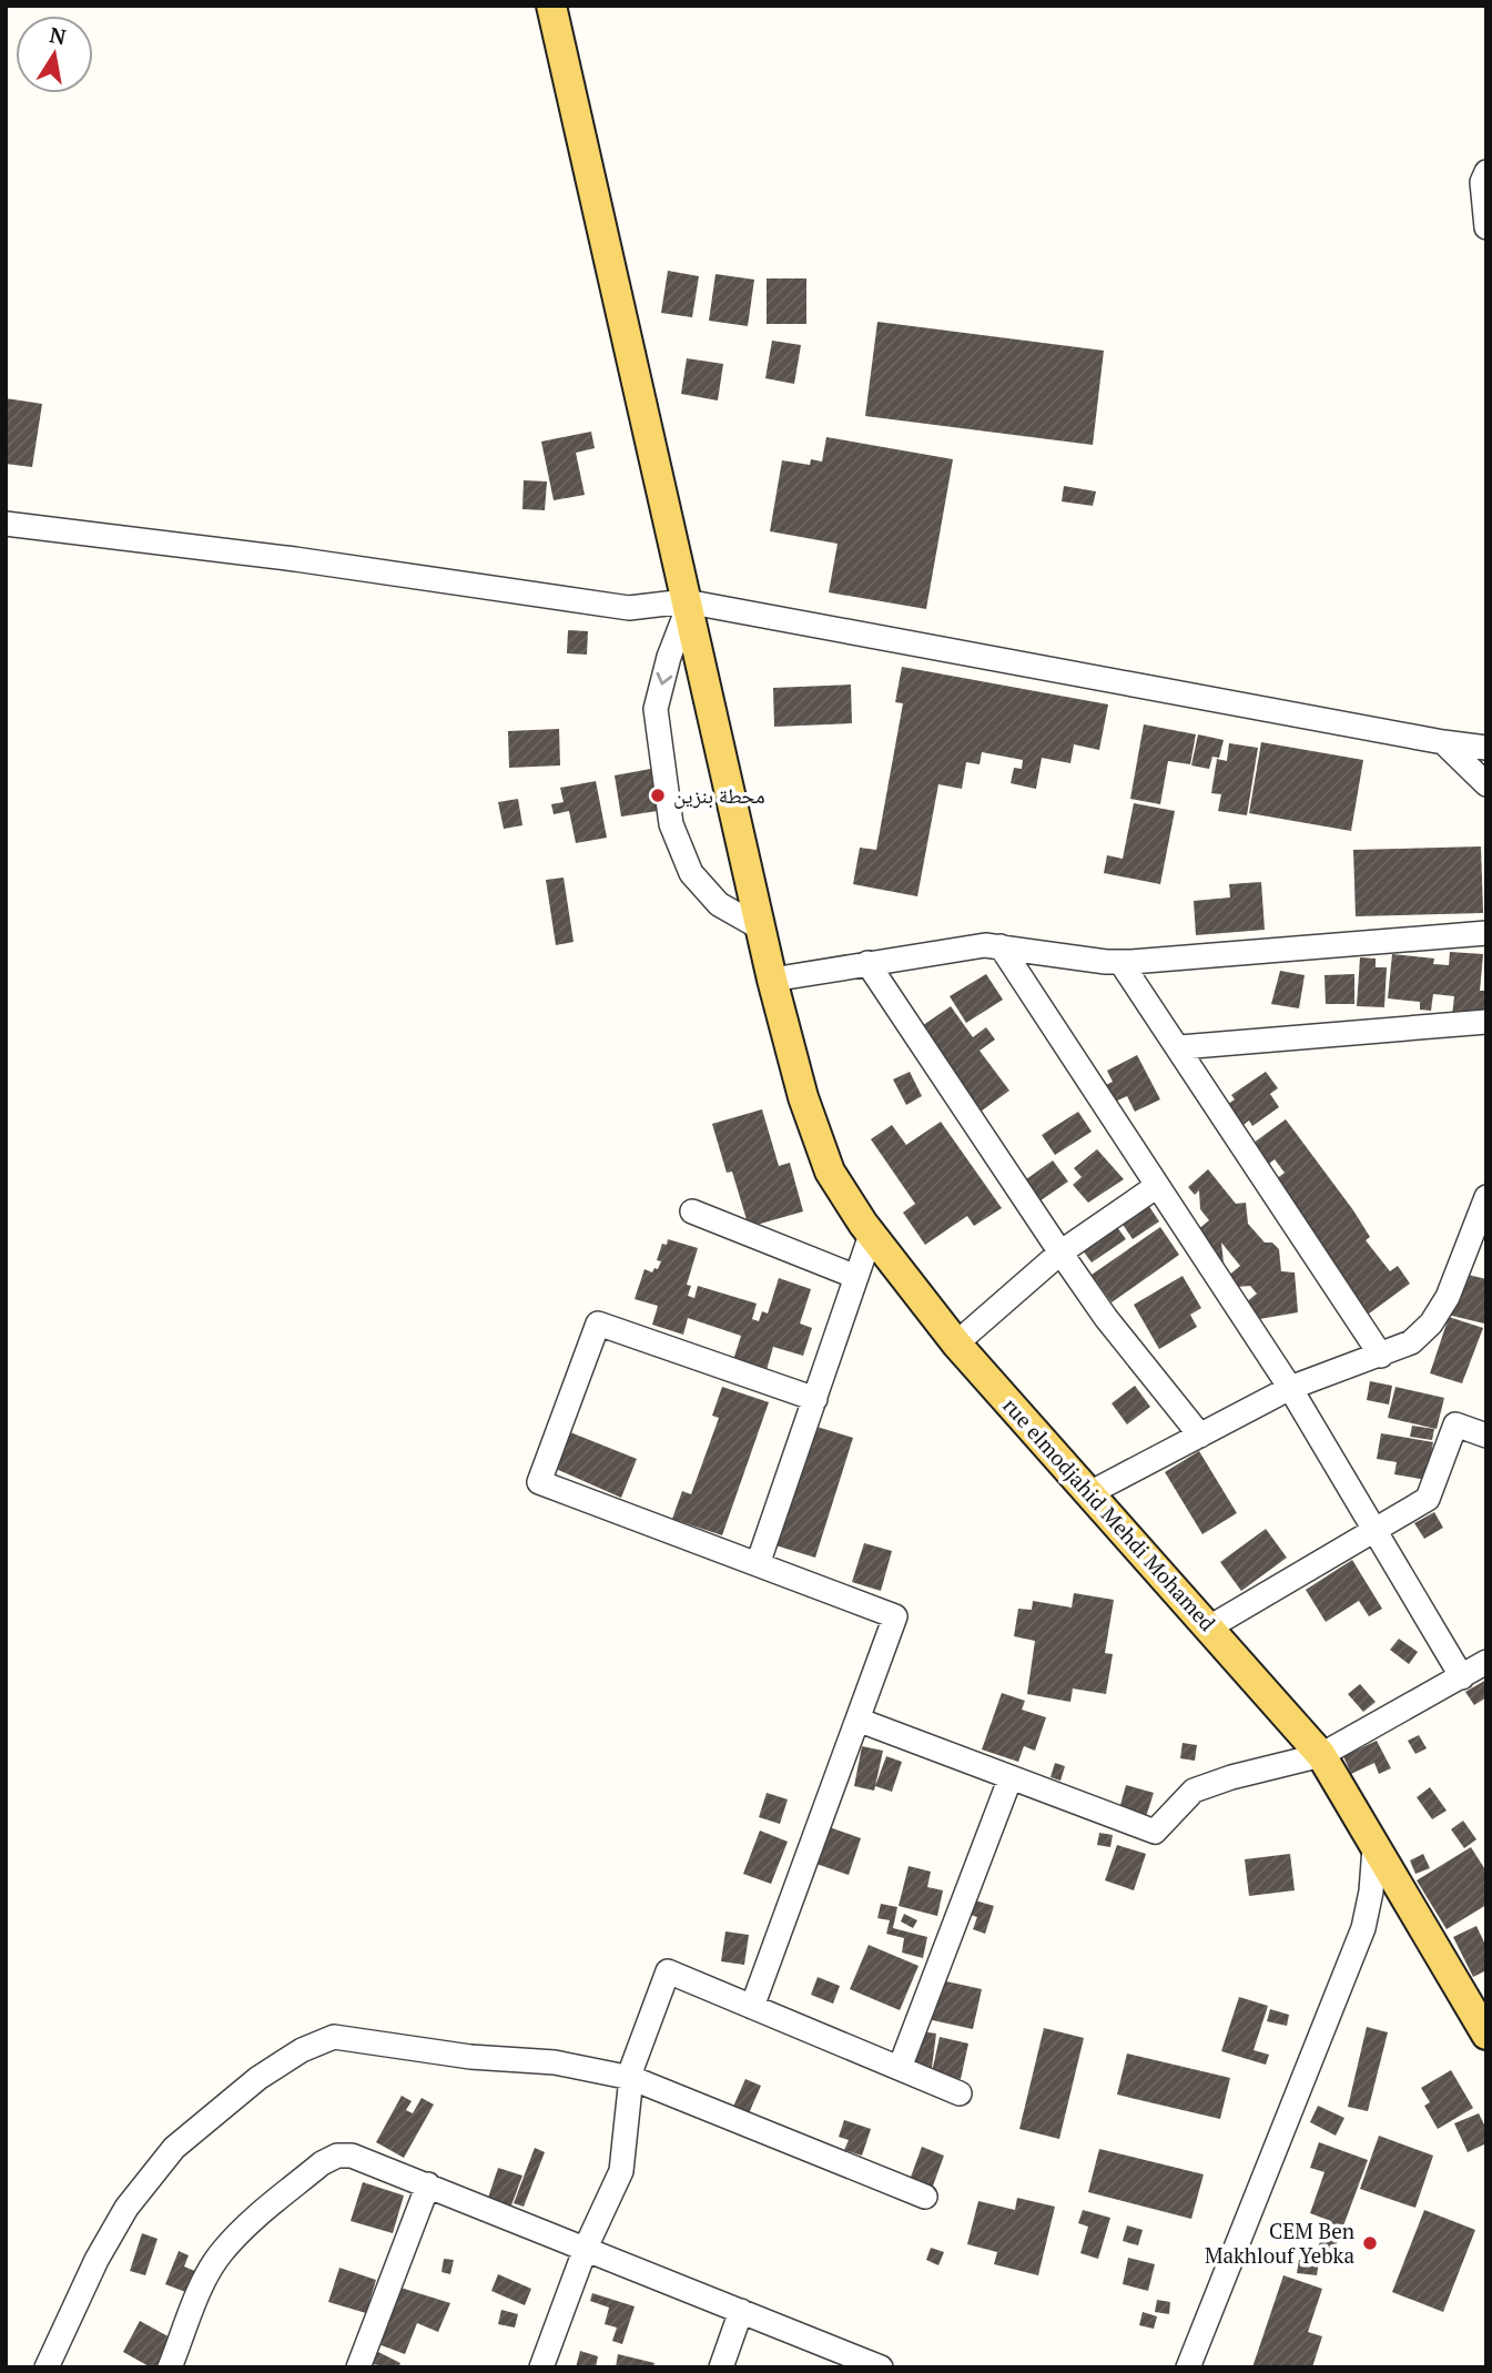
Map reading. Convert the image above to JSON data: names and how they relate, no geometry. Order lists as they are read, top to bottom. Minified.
{"streets":{"main road":["rue elmodjahid Mehdi Mohamed"]},"places":["محطة بنزين","CEM Ben Makhlouf Yebka"],"north":"top"}
